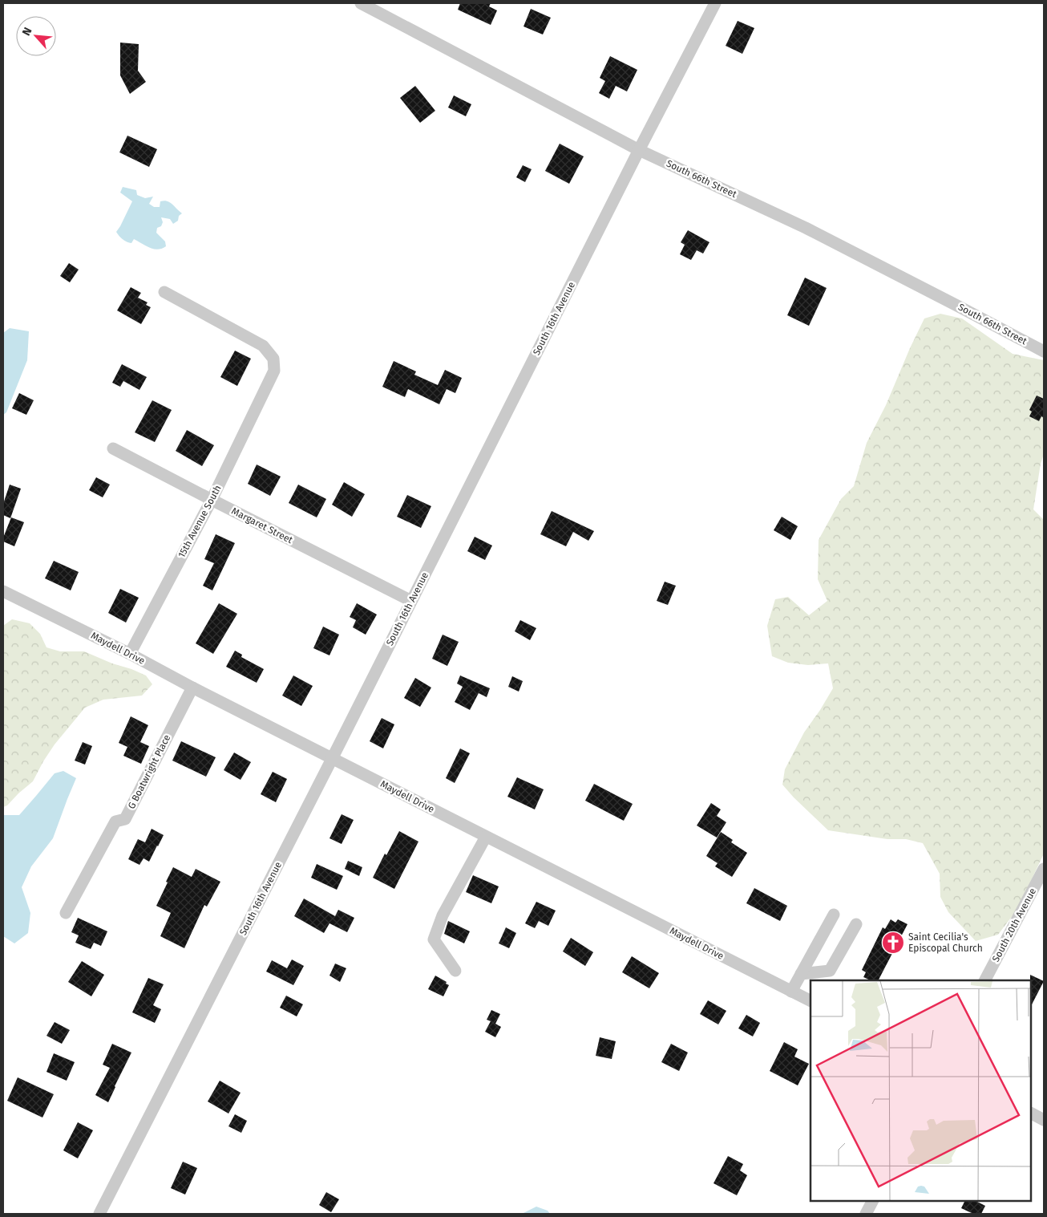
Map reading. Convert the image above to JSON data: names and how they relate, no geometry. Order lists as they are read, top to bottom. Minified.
{"streets":{"street":["South 66th Street","South 16th Avenue","15th Avenue South","Margaret Street","Maydell Drive","G Boatwright Place","South 20th Avenue"]},"crossings":[["South 66th Street","South 16th Avenue"],["South 16th Avenue","Margaret Street"],["South 16th Avenue","Maydell Drive"],["15th Avenue South","Margaret Street"],["15th Avenue South","Maydell Drive"],["Maydell Drive","G Boatwright Place"]],"places":{"church":["Saint Cecilia's Episcopal Church"]},"north":"top left"}
